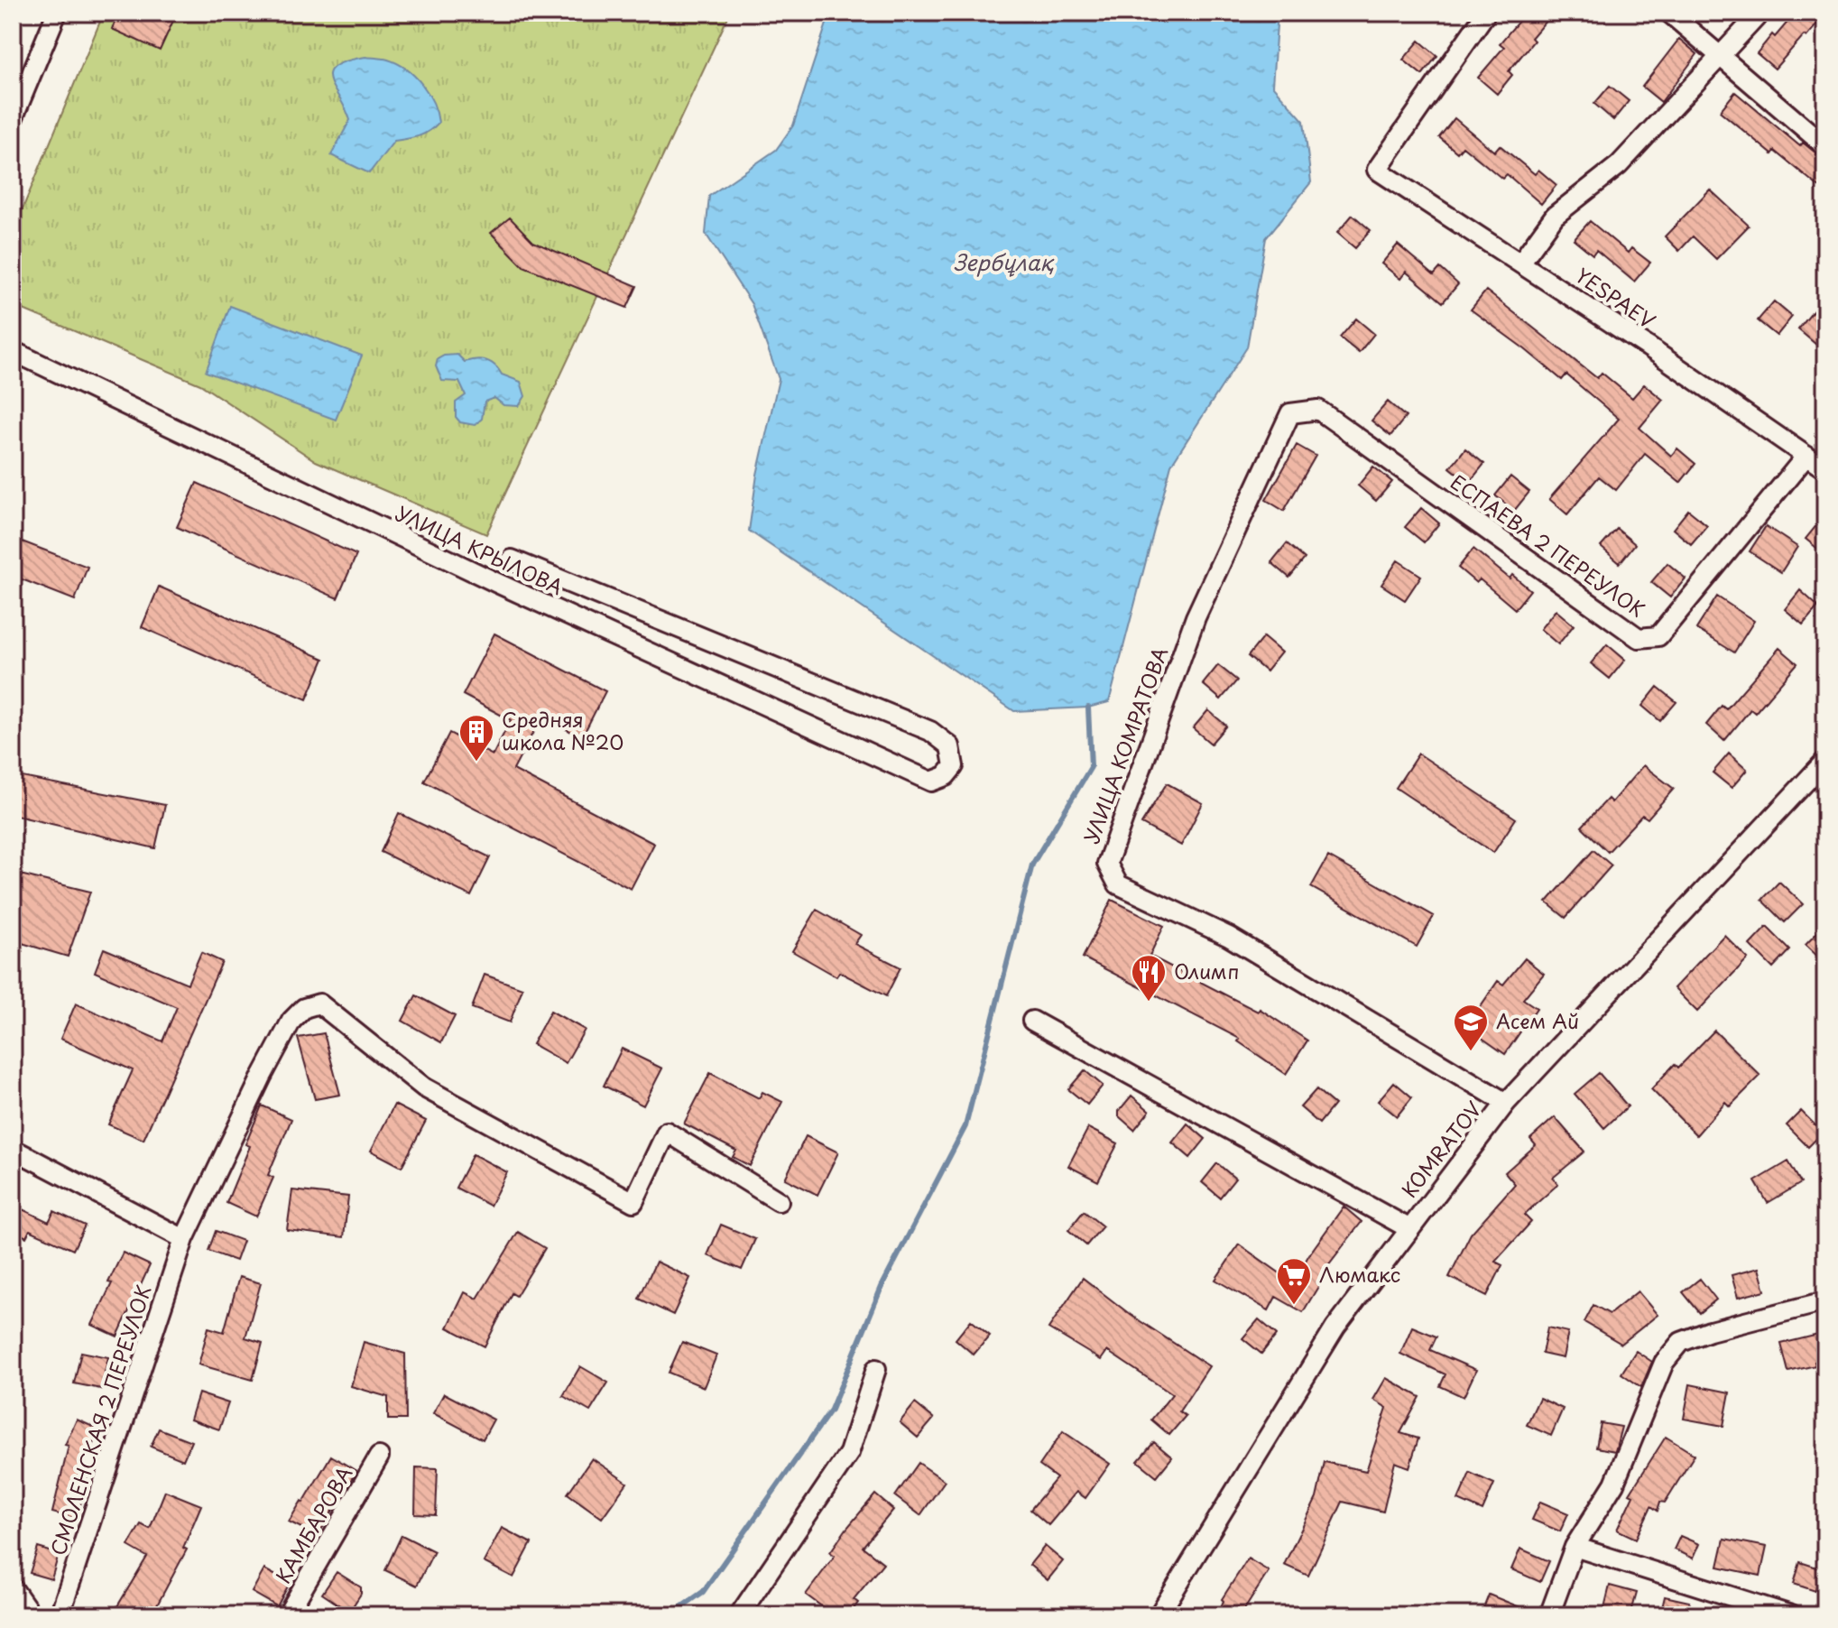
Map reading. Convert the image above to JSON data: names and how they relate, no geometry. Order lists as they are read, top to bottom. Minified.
{"streets":{"street":["YESPAEV","ЕСПАЕВА 2 ПЕРЕУЛОК","УЛИЦА КРЫЛОВА","УЛИЦА КОМРАТОВА","KOMRATOV","СМОЛЕНСКАЯ 2 ПЕРЕУЛОК","КАМБАРОВА"]},"crossings":[["YESPAEV","ЕСПАЕВА 2 ПЕРЕУЛОК"],["ЕСПАЕВА 2 ПЕРЕУЛОК","УЛИЦА КОМРАТОВА"],["УЛИЦА КОМРАТОВА","KOMRATOV"]],"water":["Зербұлақ"],"places":{"building":["Средняя школа №20"],"restaurant":["Олимп"],"school or university":["Асем Ай"],"supermarket":["Люмакс"]}}
